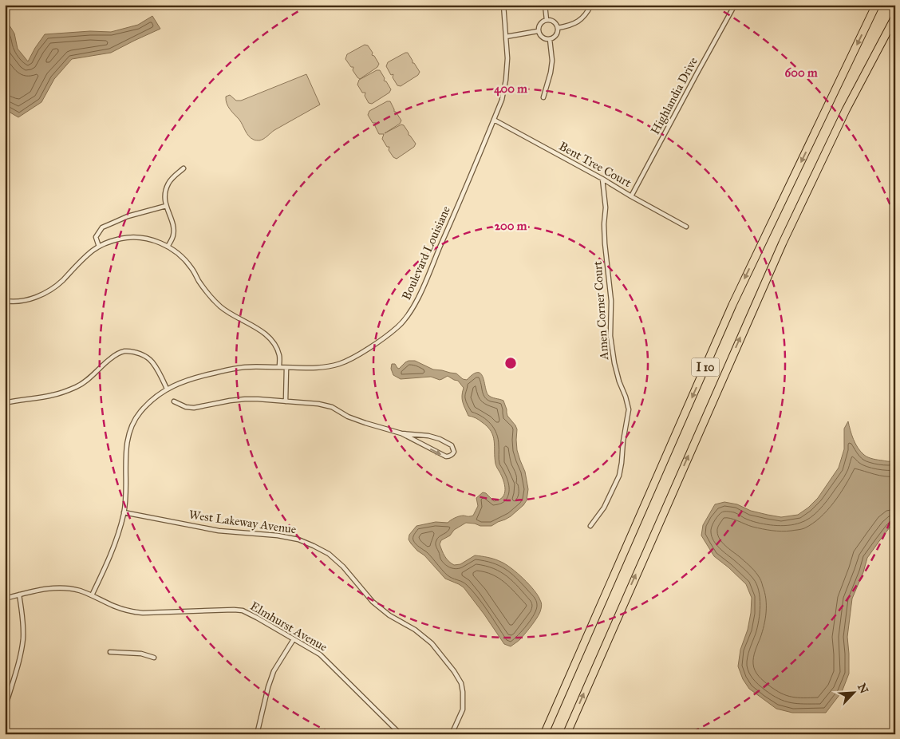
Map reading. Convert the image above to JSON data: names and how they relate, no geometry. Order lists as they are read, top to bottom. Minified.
{"streets":{"highway":["I 10"],"street":["Highlandia Drive","Bent Tree Court","Boulevard Louisiane","Amen Corner Court","West Lakeway Avenue","Elmhurst Avenue"]},"crossings":[["Highlandia Drive","Bent Tree Court"],["Bent Tree Court","Boulevard Louisiane"],["Bent Tree Court","Amen Corner Court"],["Boulevard Louisiane","West Lakeway Avenue"],["Boulevard Louisiane","Elmhurst Avenue"]],"north":"top right","rings":["600 m","400 m","200 m"]}
